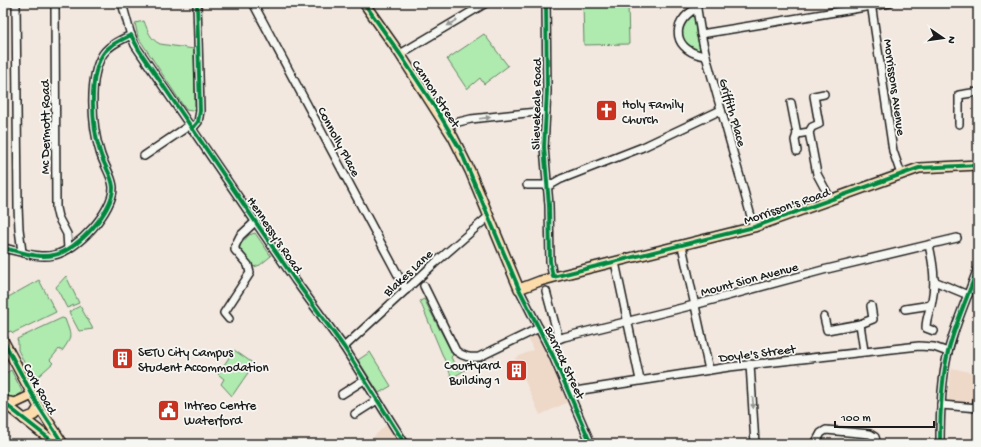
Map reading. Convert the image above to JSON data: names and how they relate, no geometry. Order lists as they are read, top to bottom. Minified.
{"streets":{"main road":["Cannon Street","Morrisson's Road","Cork Road"],"street":["Morrissons Avenue","Slievekeale Road","Griffith Place","Mc Dermott Road","Connolly Place","Hennessy's Road","Blakes Lane","Mount Sion Avenue","Doyle's Street","Barrack Street"]},"crossings":[["Morrissons Avenue","Morrisson's Road"],["Cannon Street","Morrisson's Road"],["Cannon Street","Blakes Lane"],["Cannon Street","Barrack Street"],["Slievekeale Road","Morrisson's Road"],["Griffith Place","Morrisson's Road"],["Connolly Place","Blakes Lane"],["Morrisson's Road","Barrack Street"],["Hennessy's Road","Blakes Lane"],["Mount Sion Avenue","Barrack Street"],["Doyle's Street","Barrack Street"]],"places":{"church":["Holy Family Church"],"building":["SETU City Campus Student Accommodation","Courtyard Building 1"],"public building":["Intreo Centre Waterford"]},"scale_bar":"100 m","north":"right"}
